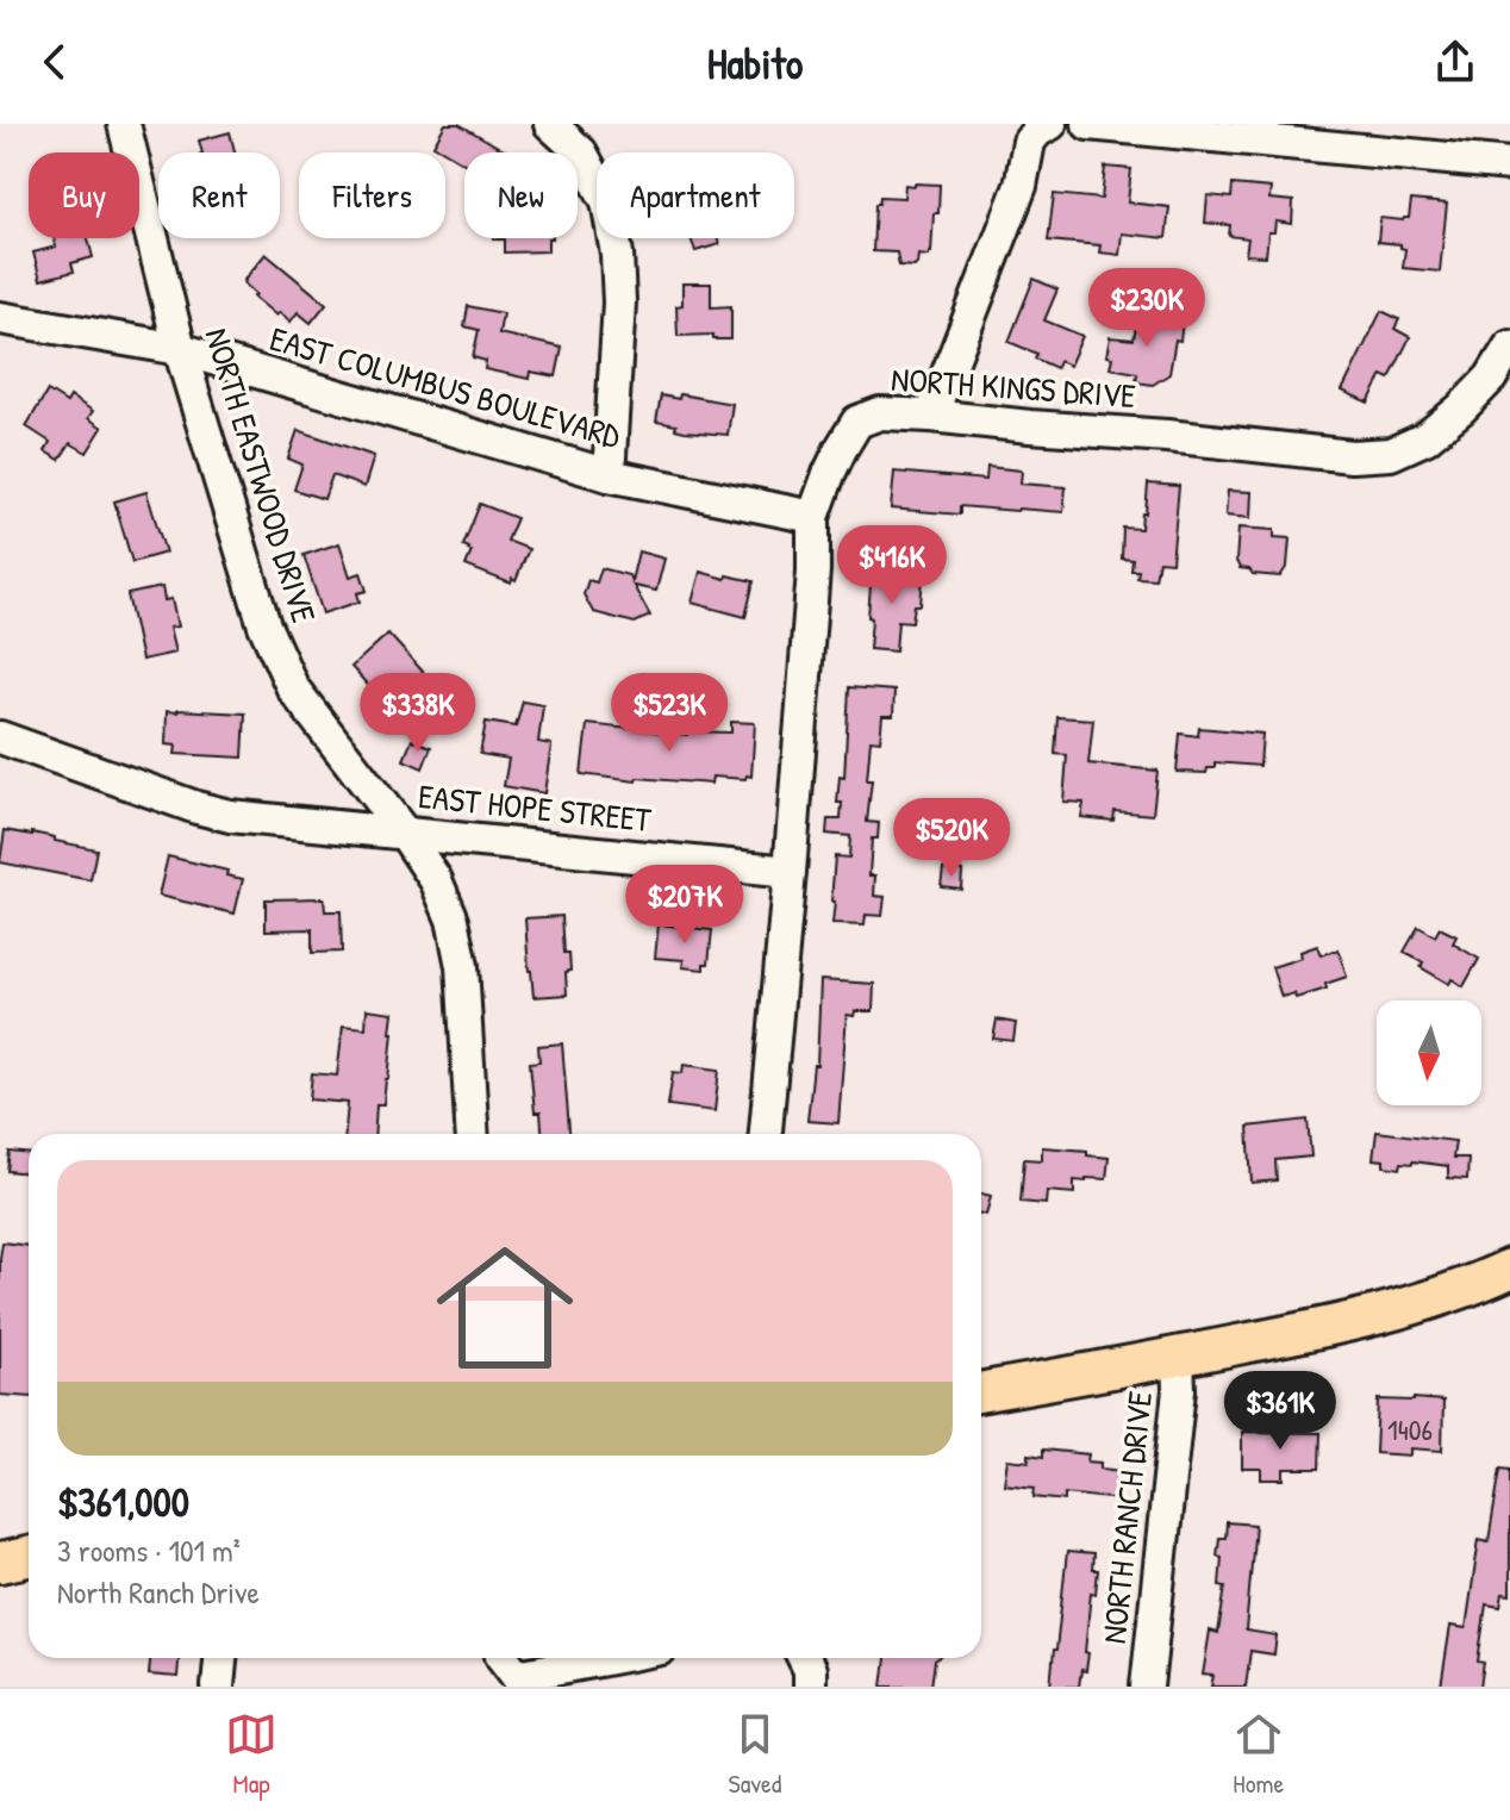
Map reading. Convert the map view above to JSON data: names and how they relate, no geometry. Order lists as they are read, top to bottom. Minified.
{"streets":{"street":["EAST COLUMBUS BOULEVARD","NORTH KINGS DRIVE","NORTH EASTWOOD DRIVE","EAST HOPE STREET","NORTH RANCH DRIVE"]},"crossings":[["EAST COLUMBUS BOULEVARD","NORTH KINGS DRIVE"],["EAST COLUMBUS BOULEVARD","NORTH EASTWOOD DRIVE"],["NORTH KINGS DRIVE","EAST HOPE STREET"],["NORTH EASTWOOD DRIVE","EAST HOPE STREET"]],"house_numbers":["1406"],"north":"bottom","page":{"header":"Habito","chip":["Buy","Rent","Filters","New","Apartment"],"price":["$230K","$416K","$338K","$523K","$520K","$207K","$361K"],"list":[{"name":"$361,000","note":"3 rooms · 101 m² · North Ranch Drive"}],"tabs":["Map","Saved","Home"]}}
